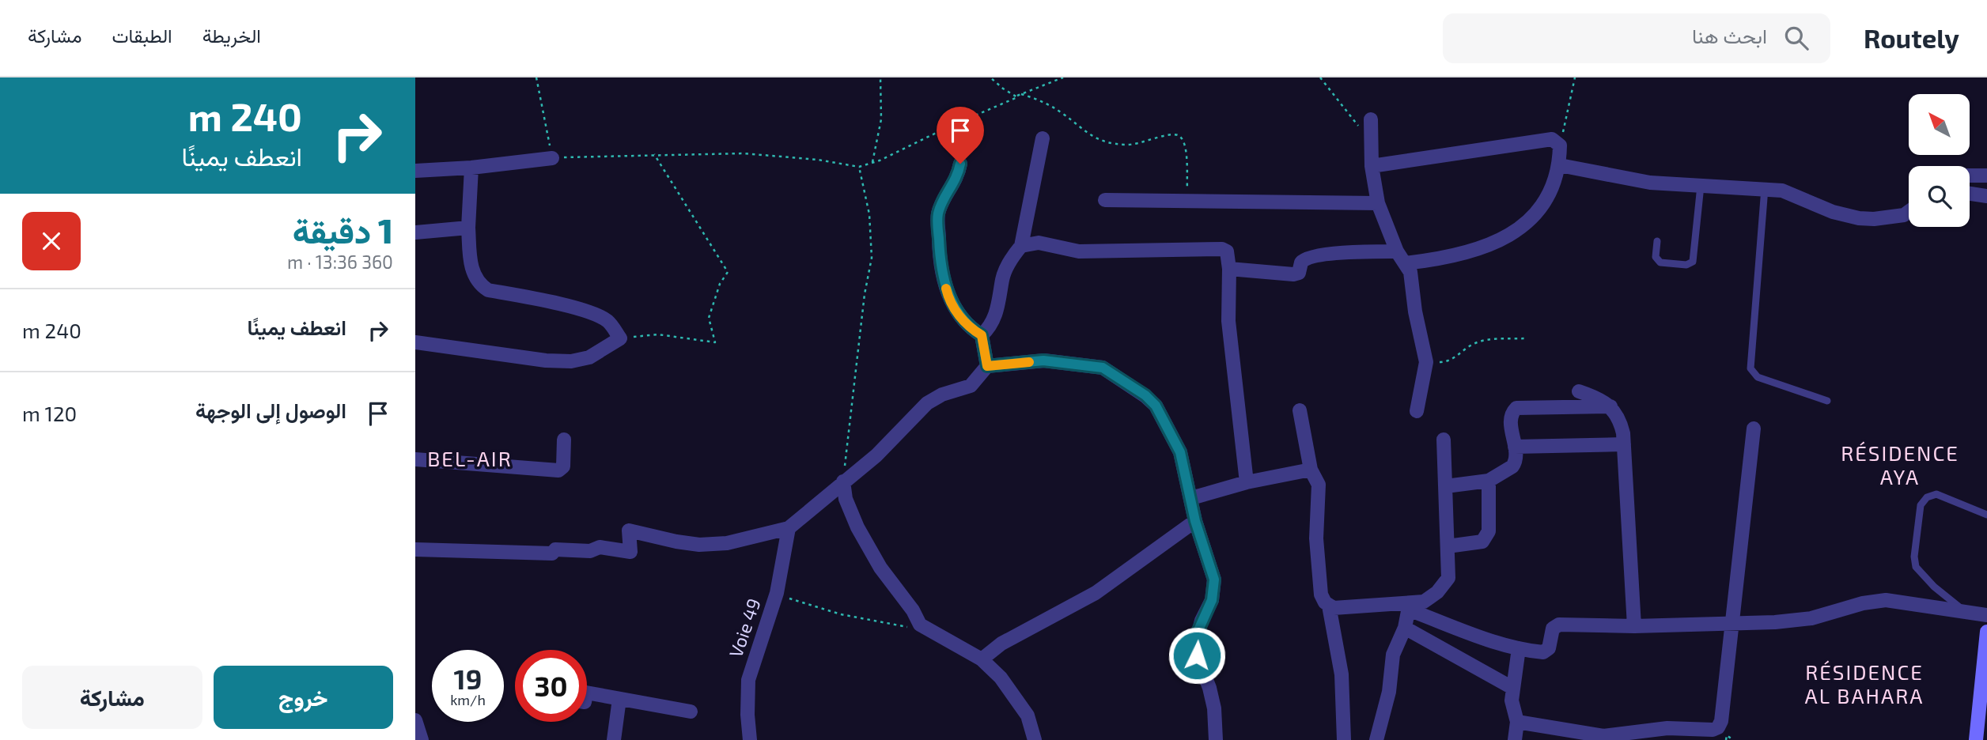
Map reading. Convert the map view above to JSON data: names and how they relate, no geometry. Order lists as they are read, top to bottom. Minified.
{"streets":{"street":["Voie 49"]},"districts":["RÉSIDENCE AYA","BEL-AIR","RÉSIDENCE AL BAHARA"],"north":"top left","page":{"header":"Routely","search":"ابحث هنا","nav":["الخريطة","الطبقات","مشاركة"],"turn":["240 m","انعطف يمينًا"],"heading":["1 دقيقة","360 m · 13:36"],"list":[{"name":"انعطف يمينًا","value":"240 m"},{"name":"الوصول إلى الوجهة","value":"120 m"}],"speed":"19 km/h","limit":"30","buttons":["خروج","مشاركة"]}}
